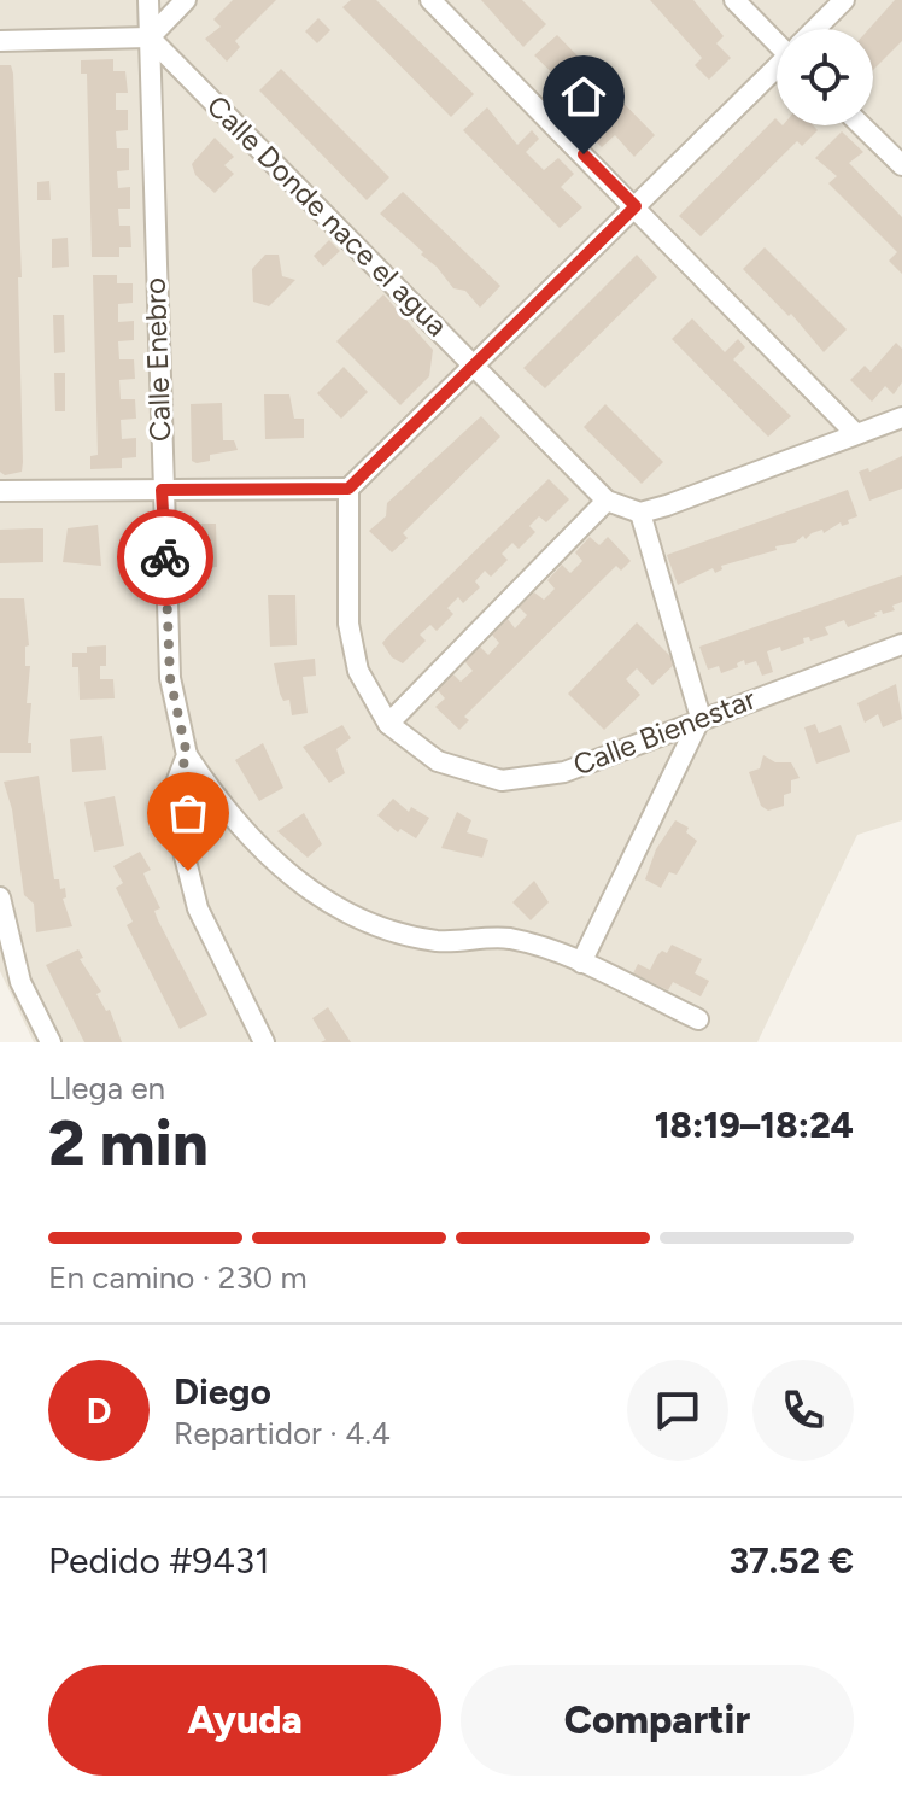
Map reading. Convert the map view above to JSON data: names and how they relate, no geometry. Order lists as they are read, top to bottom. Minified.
{"streets":{"street":["Calle Donde nace el agua","Calle Enebro","Calle Bienestar"]},"crossings":[["Calle Donde nace el agua","Calle Enebro"]],"page":{"heading":["2 min","Llega en","18:19–18:24"],"panel":["Diego","Repartidor · 4.4","Pedido #9431","37.52 €"],"bar":"En camino · 230 m","round":"D","buttons":["Ayuda","Compartir"]}}
